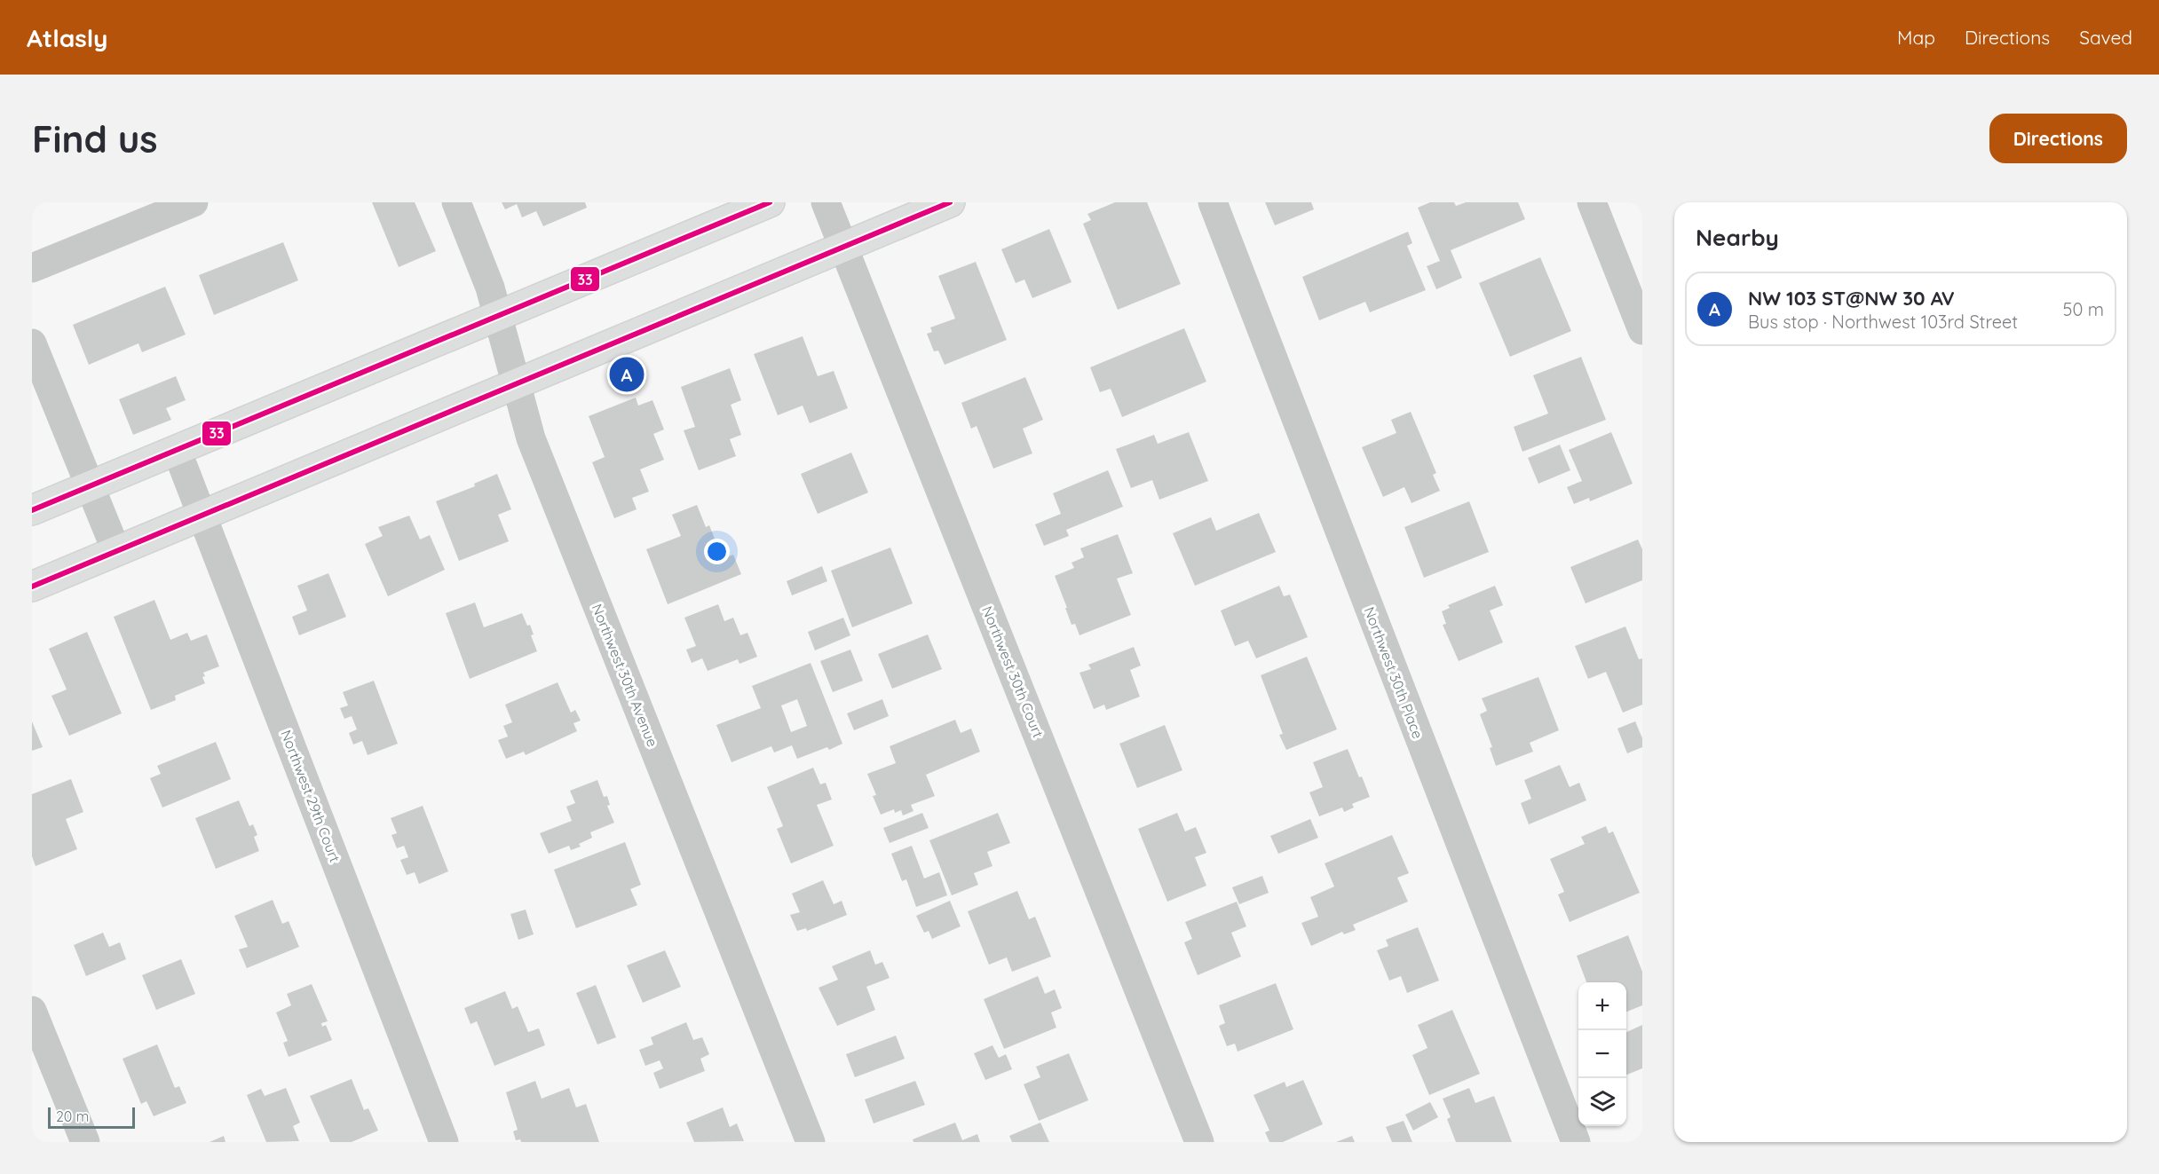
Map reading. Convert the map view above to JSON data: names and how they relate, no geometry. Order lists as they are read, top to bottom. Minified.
{"streets":{"street":["Northwest 30th Court","Northwest 30th Place","Northwest 30th Avenue","Northwest 29th Court"]},"lines":["transit line 33"],"scale_bar":"20 m","page":{"header":"Atlasly","nav":["Map","Directions","Saved"],"buttons":"Directions","title":"Find us","heading":"Nearby","list":[{"mark":"A","name":"NW 103 ST@NW 30 AV","note":"Bus stop · Northwest 103rd Street","value":"50 m"}],"pins":"A","map_buttons":["+","−"],"scale":"20 m"}}
